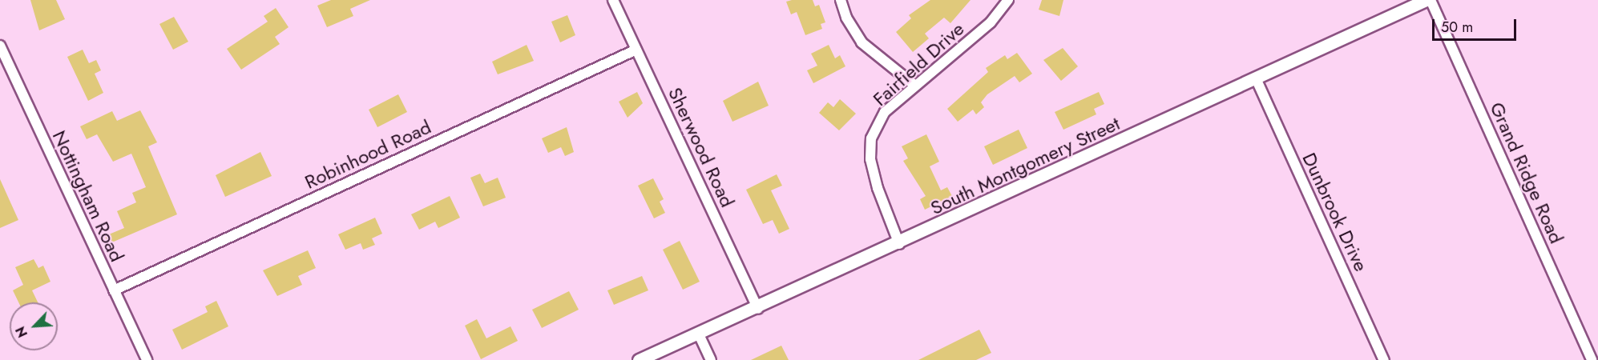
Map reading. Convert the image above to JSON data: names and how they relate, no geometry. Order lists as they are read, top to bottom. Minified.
{"streets":{"street":["Fairfield Drive","Sherwood Road","Robinhood Road","South Montgomery Street","Grand Ridge Road","Nottingham Road","Dunbrook Drive"]},"crossings":[["Fairfield Drive","South Montgomery Street"],["Sherwood Road","Robinhood Road"],["Sherwood Road","South Montgomery Street"],["Robinhood Road","Nottingham Road"],["South Montgomery Street","Dunbrook Drive"]],"scale_bar":"50 m","north":"bottom left"}
